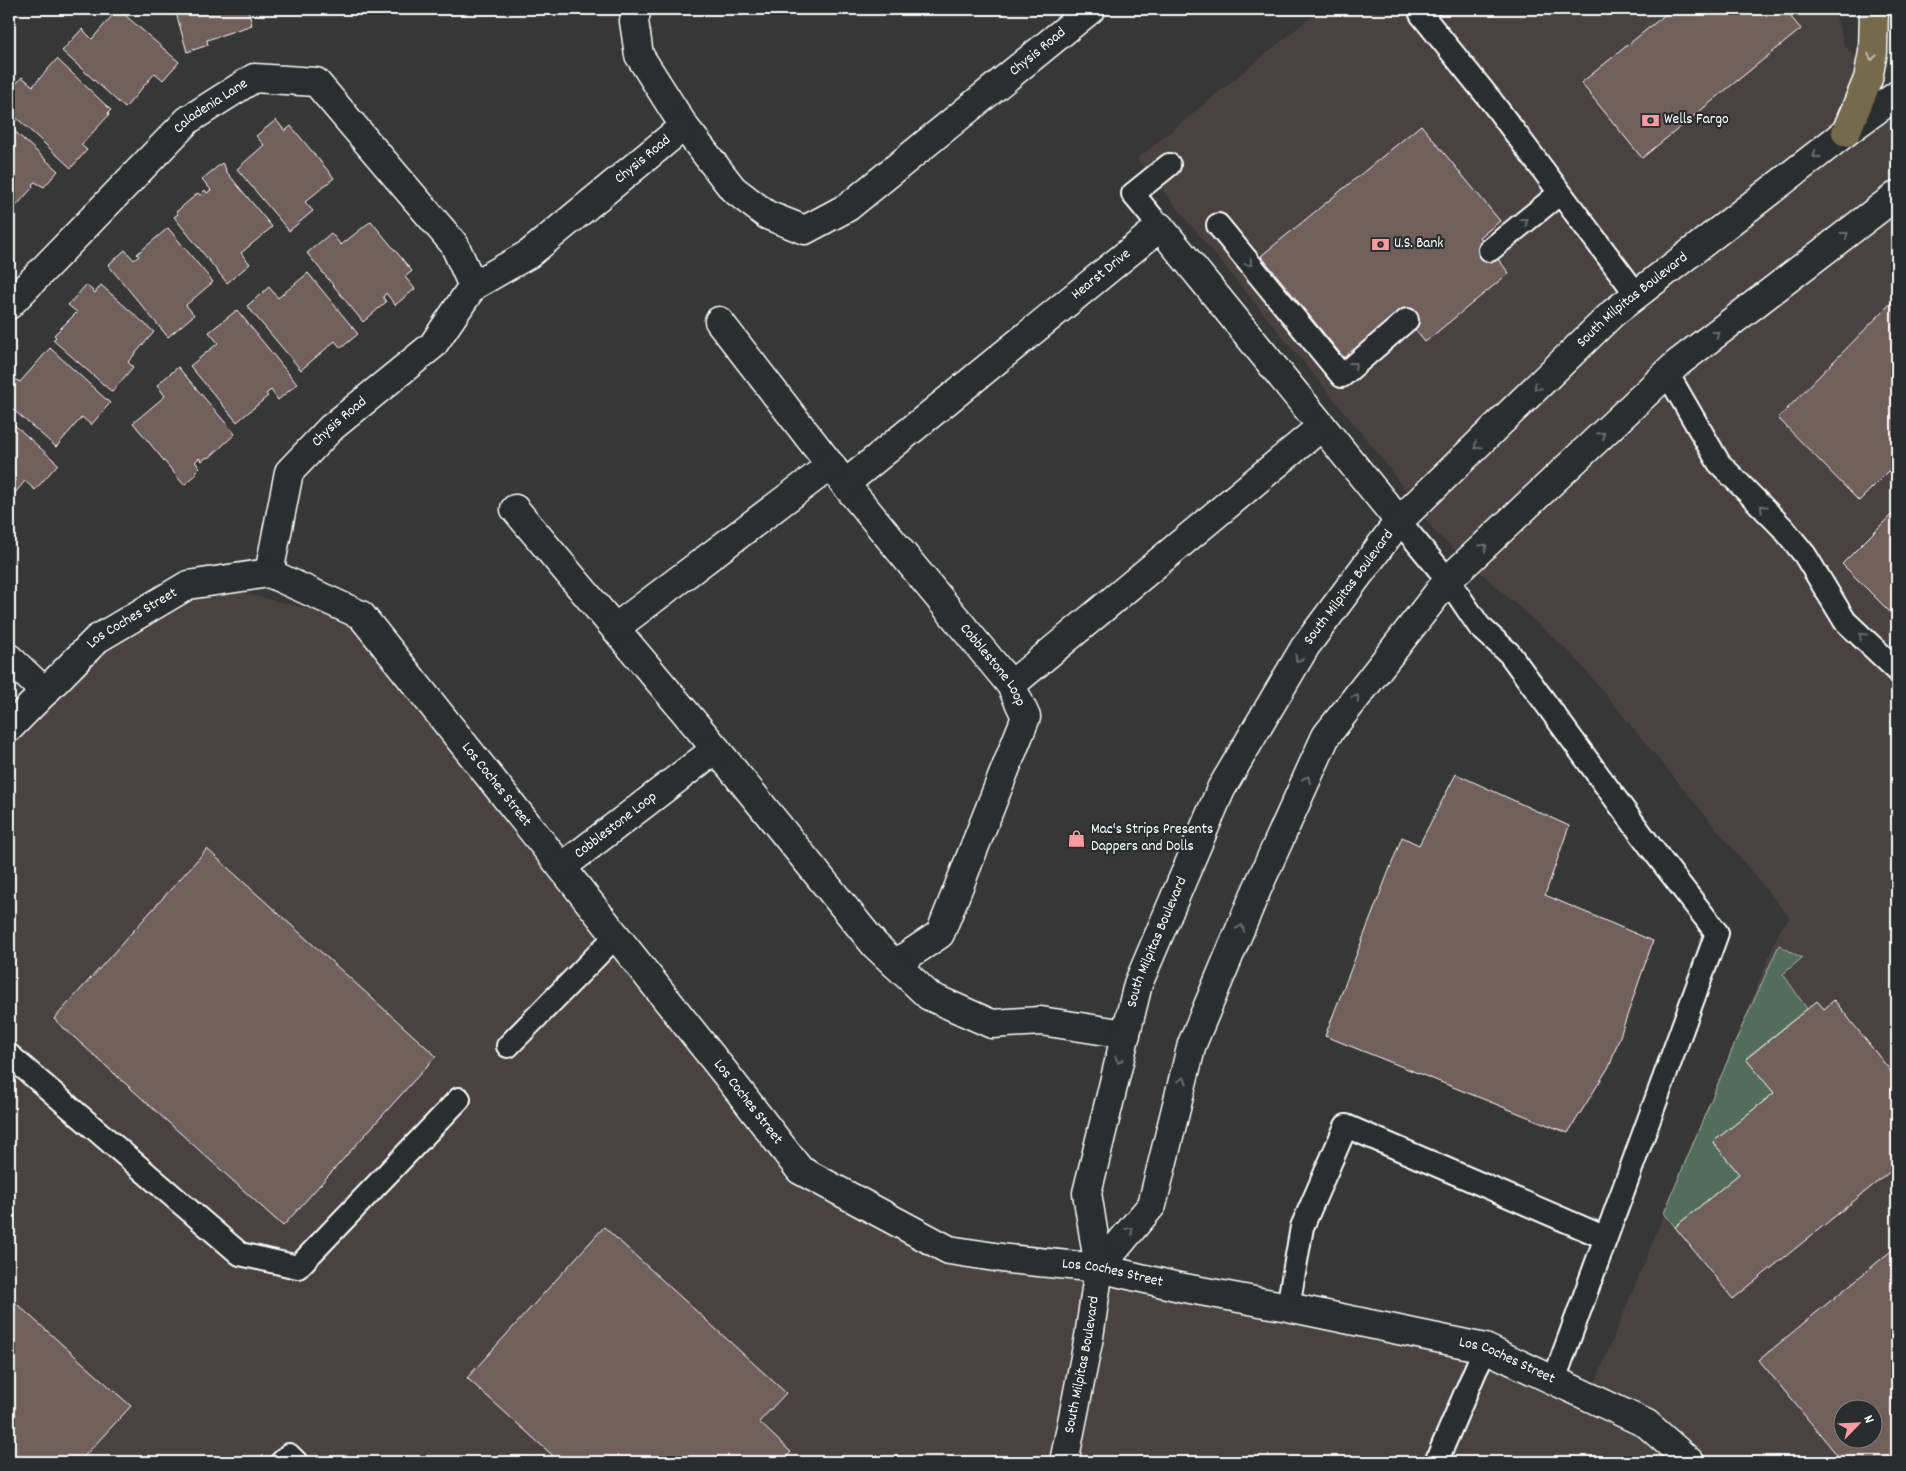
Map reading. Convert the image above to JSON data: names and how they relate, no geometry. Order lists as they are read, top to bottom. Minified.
{"streets":{"street":["Chysis Road","Caladenia Lane","Hearst Drive","South Milpitas Boulevard","Los Coches Street","Cobblestone Loop"]},"crossings":[["Chysis Road","Caladenia Lane"],["Chysis Road","Los Coches Street"],["Hearst Drive","Cobblestone Loop"],["South Milpitas Boulevard","Los Coches Street"],["Los Coches Street","Cobblestone Loop"]],"places":{"bank":["Wells Fargo","U.S. Bank"],"shop":["Mac's Strips Presents Dappers and Dolls"]},"north":"top right"}
